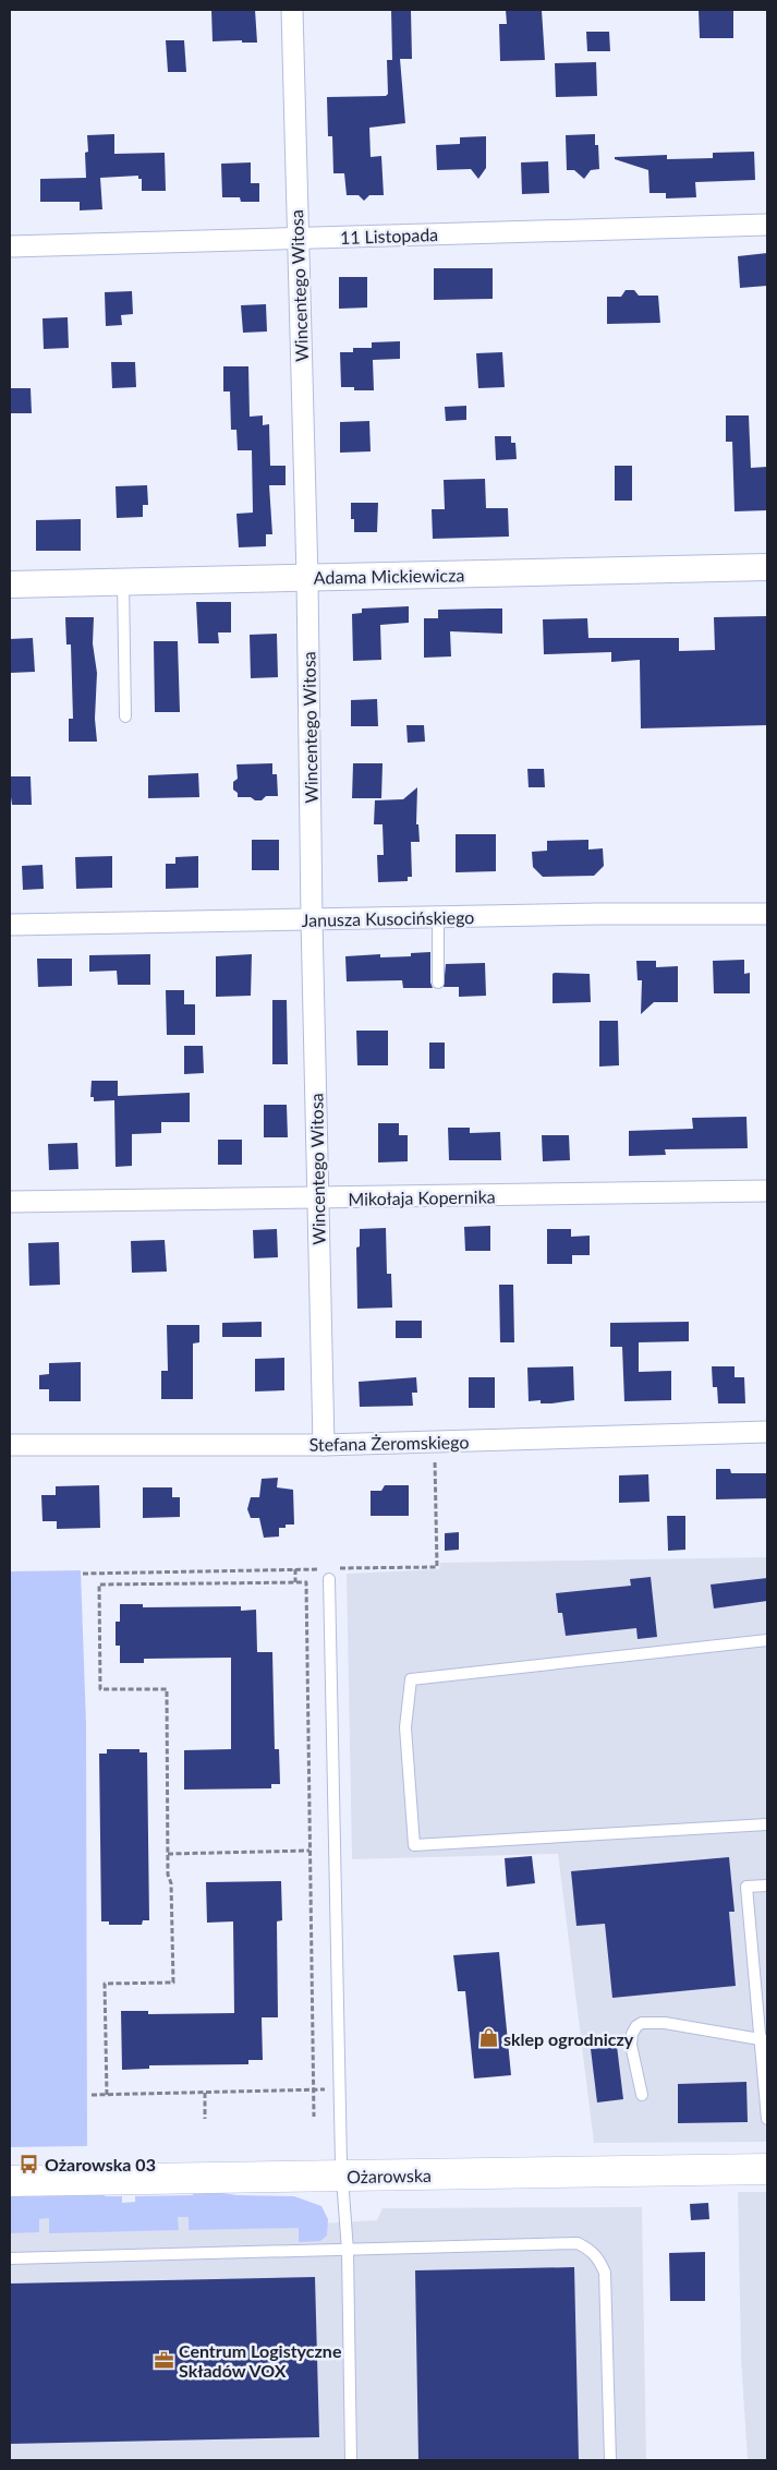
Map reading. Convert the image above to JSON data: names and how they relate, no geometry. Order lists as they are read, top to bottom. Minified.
{"streets":{"main road":["Ożarowska"],"street":["11 Listopada","Wincentego Witosa","Adama Mickiewicza","Janusza Kusocińskiego","Mikołaja Kopernika","Stefana Żeromskiego"]},"crossings":[["11 Listopada","Wincentego Witosa"],["Wincentego Witosa","Adama Mickiewicza"],["Wincentego Witosa","Janusza Kusocińskiego"],["Wincentego Witosa","Mikołaja Kopernika"],["Wincentego Witosa","Stefana Żeromskiego"]],"places":{"shop":["sklep ogrodniczy"],"bus stop":["Ożarowska 03"],"office":["Centrum Logistyczne Składów VOX"]}}
